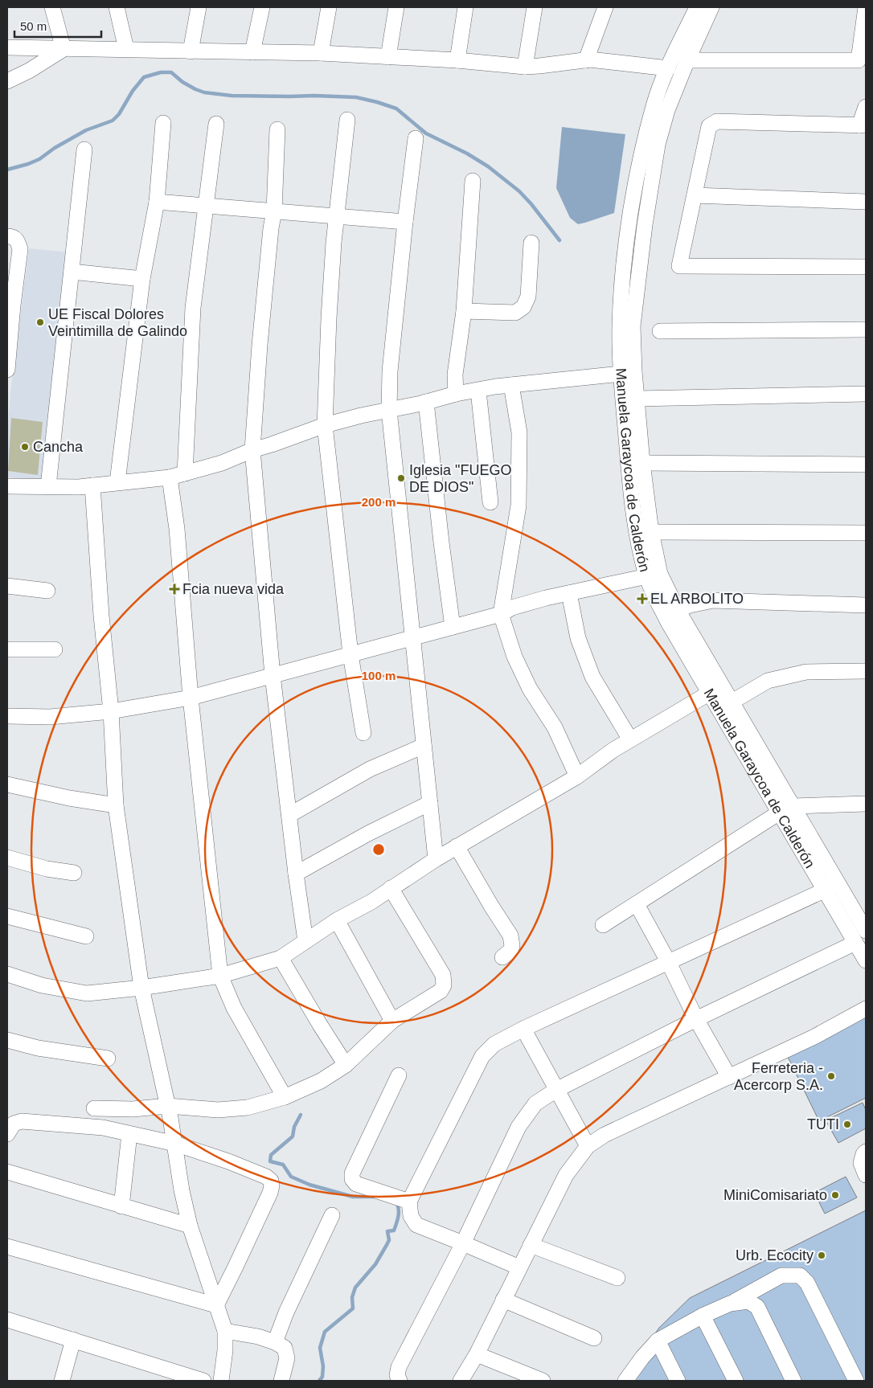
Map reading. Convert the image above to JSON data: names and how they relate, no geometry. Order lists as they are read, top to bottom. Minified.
{"streets":{"street":["Manuela Garaycoa de Calderón"]},"places":{"other":["UE Fiscal Dolores Veintimilla de Galindo","Cancha","Iglesia \"FUEGO DE DIOS\"","Ferreteria - Acercorp S.A.","TUTI","MiniComisariato","Urb. Ecocity"],"health":["Fcia nueva vida","EL ARBOLITO"]},"scale_bar":"50 m","rings":["200 m","100 m"]}
